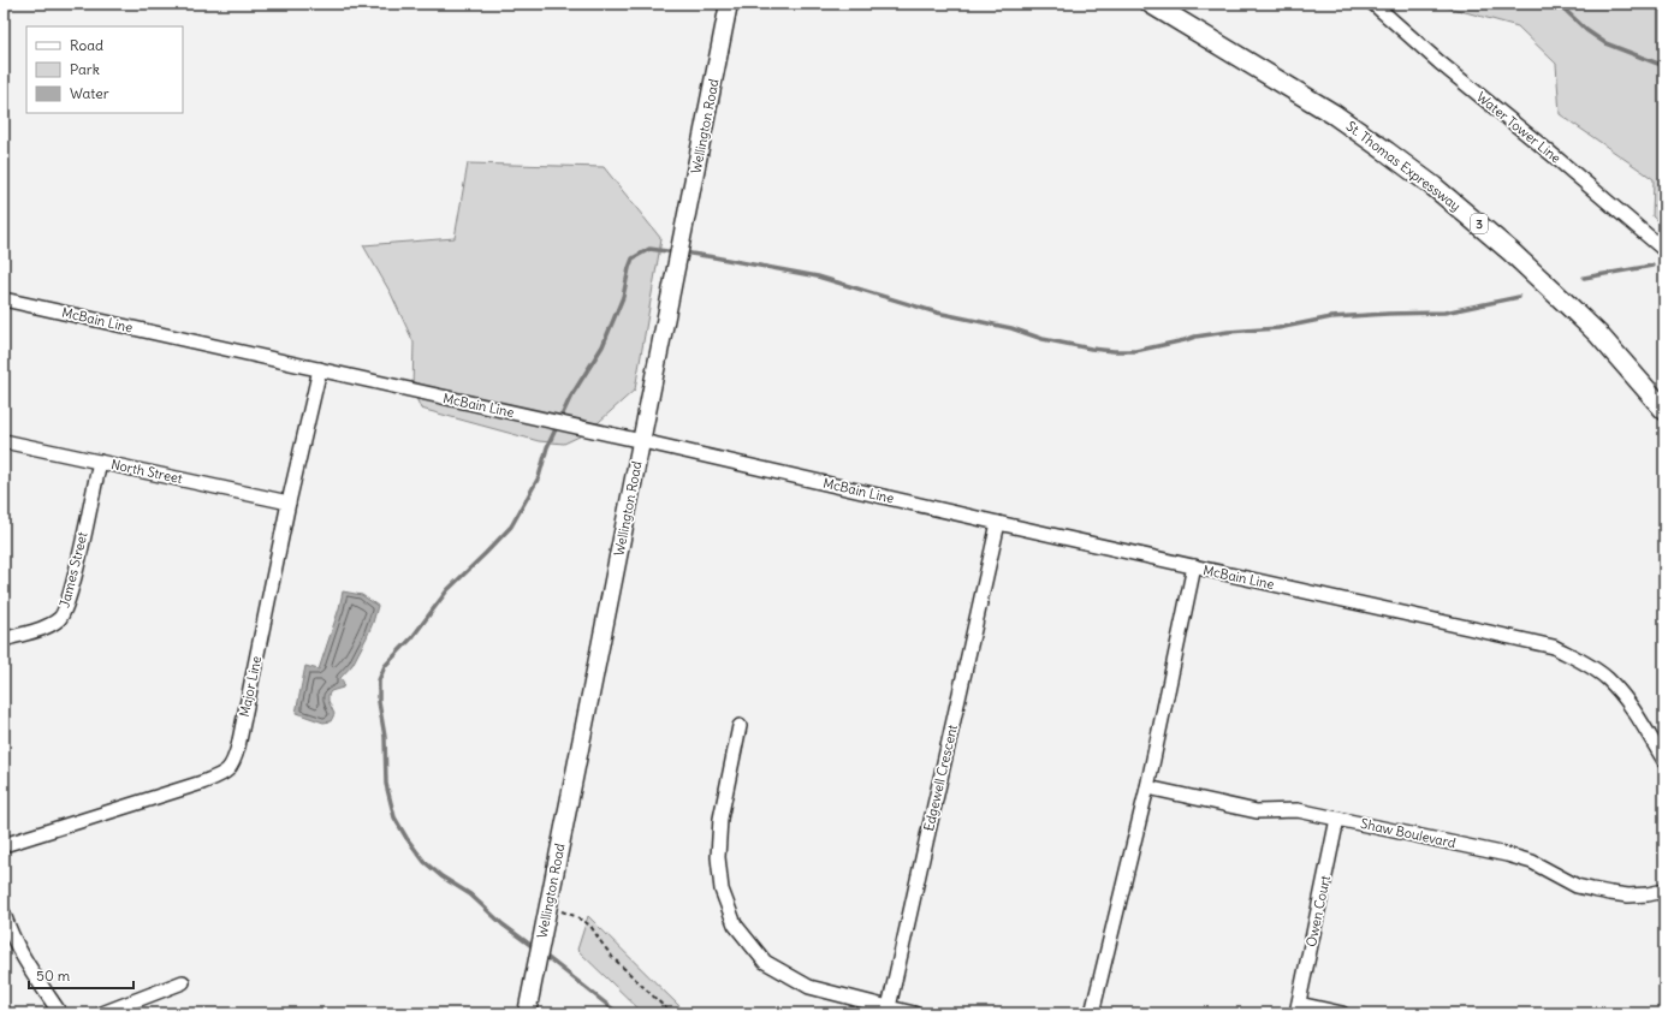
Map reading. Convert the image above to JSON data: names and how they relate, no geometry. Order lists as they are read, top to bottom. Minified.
{"streets":{"highway":["St. Thomas Expressway","3"],"main road":["Wellington Road"],"street":["Water Tower Line","McBain Line","North Street","James Street","Major Line","Edgewell Crescent","Shaw Boulevard","Owen Court"]},"crossings":[["Wellington Road","McBain Line"],["McBain Line","Major Line"],["McBain Line","Edgewell Crescent"],["North Street","James Street"],["North Street","Major Line"],["Shaw Boulevard","Owen Court"]],"legend":["Road","Park","Water"],"scale_bar":"50 m"}
